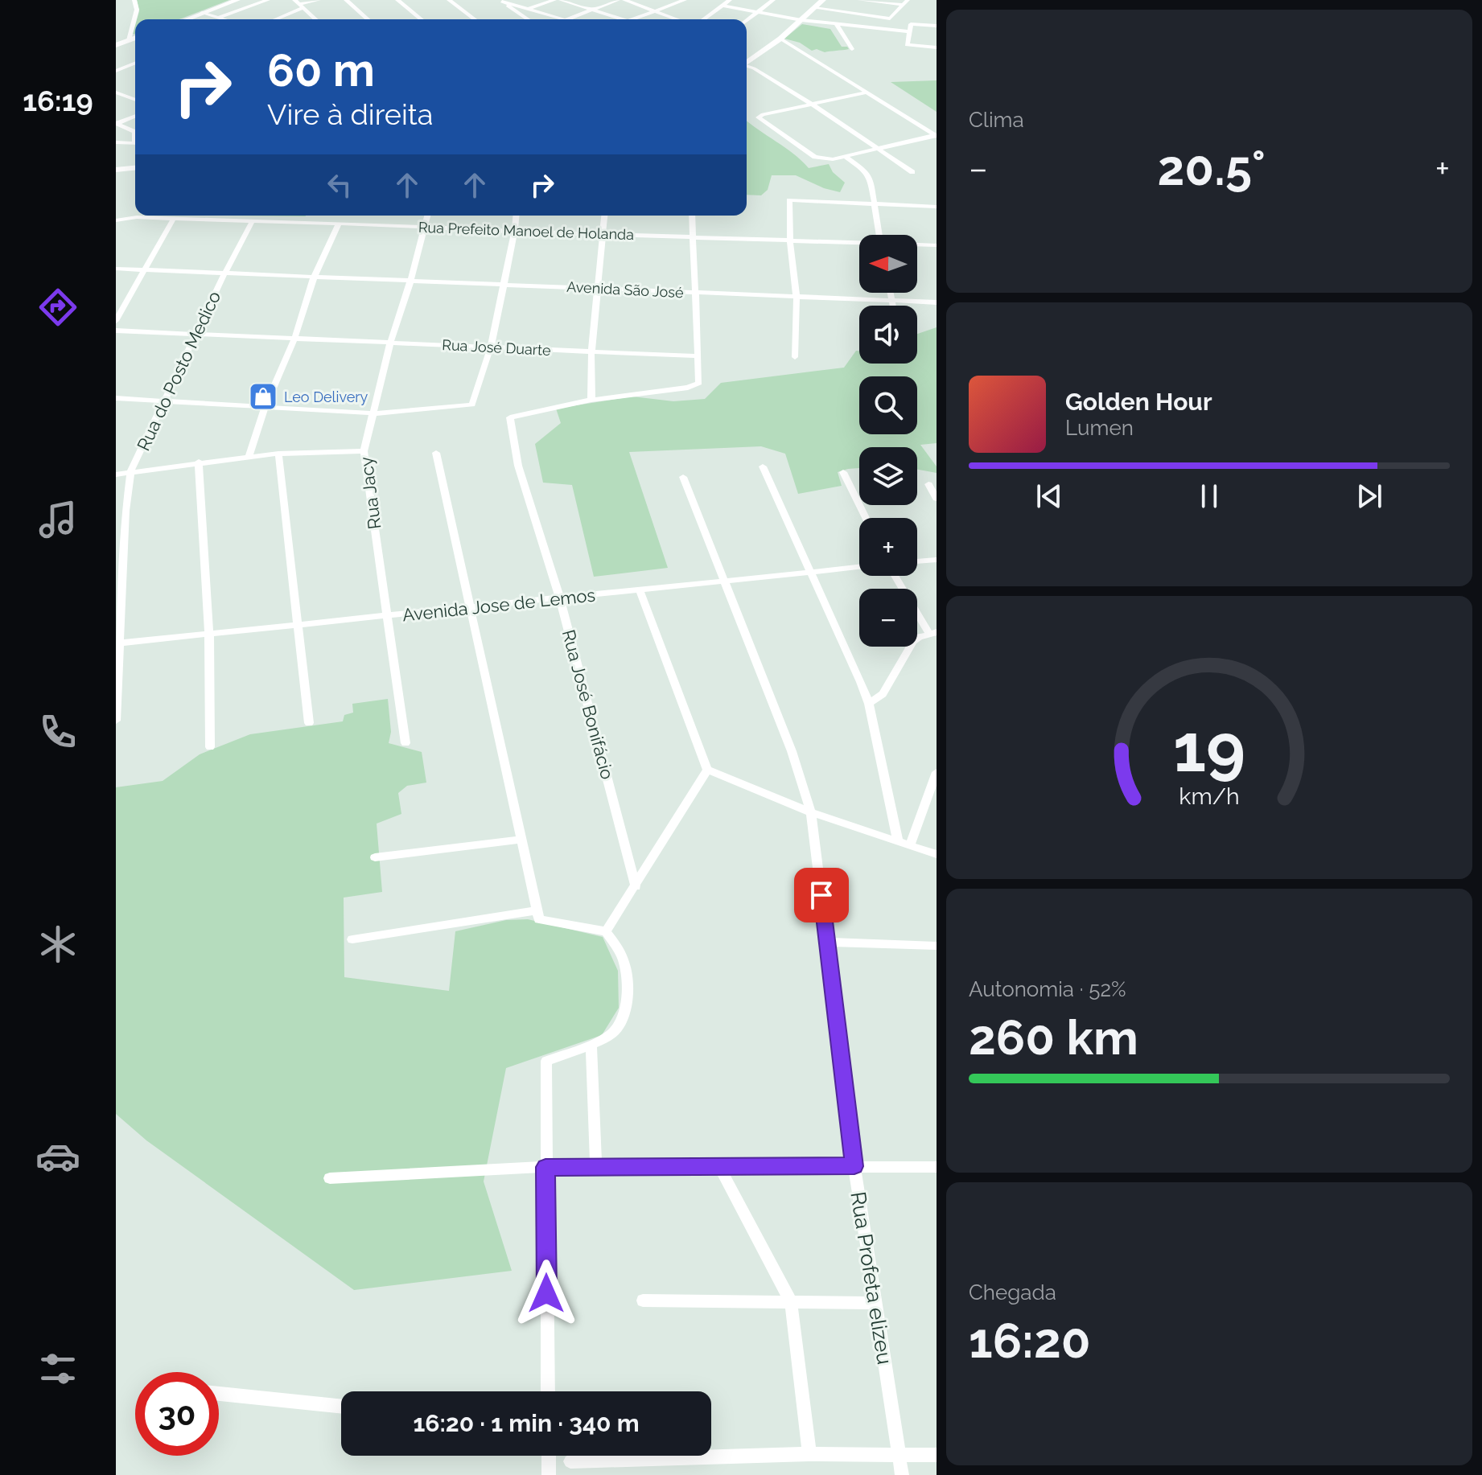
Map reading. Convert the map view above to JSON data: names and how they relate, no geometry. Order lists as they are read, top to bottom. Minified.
{"streets":{"street":["Rua Prefeito Manoel de Holanda","Avenida São José","Rua José Duarte","Rua do Posto Medico","Rua Jacy","Avenida Jose de Lemos","Rua José Bonifácio","Rua Profeta elizeu"]},"crossings":[["Rua Prefeito Manoel de Holanda","Rua do Posto Medico"],["Rua Prefeito Manoel de Holanda","Rua Jacy"],["Avenida São José","Rua do Posto Medico"],["Avenida São José","Rua Jacy"],["Rua José Duarte","Rua do Posto Medico"],["Rua José Duarte","Rua Jacy"],["Rua do Posto Medico","Avenida Jose de Lemos"],["Rua Jacy","Avenida Jose de Lemos"],["Avenida Jose de Lemos","Rua José Bonifácio"],["Avenida Jose de Lemos","Rua Profeta elizeu"]],"places":{"shop":["Leo Delivery"]},"north":"left","page":{"tabs":"16:19","tile":["Clima",["Autonomia · 52%","260 km"],["Chegada","16:20"]],"turn":["60 m","Vire à direita"],"heat":["−","20.5°","+"],"map_buttons":["+","−"],"song":["Golden Hour","Lumen"],"limit":"30","trip":"16:20 · 1 min · 340 m","gauge":["19","km/h"]}}
